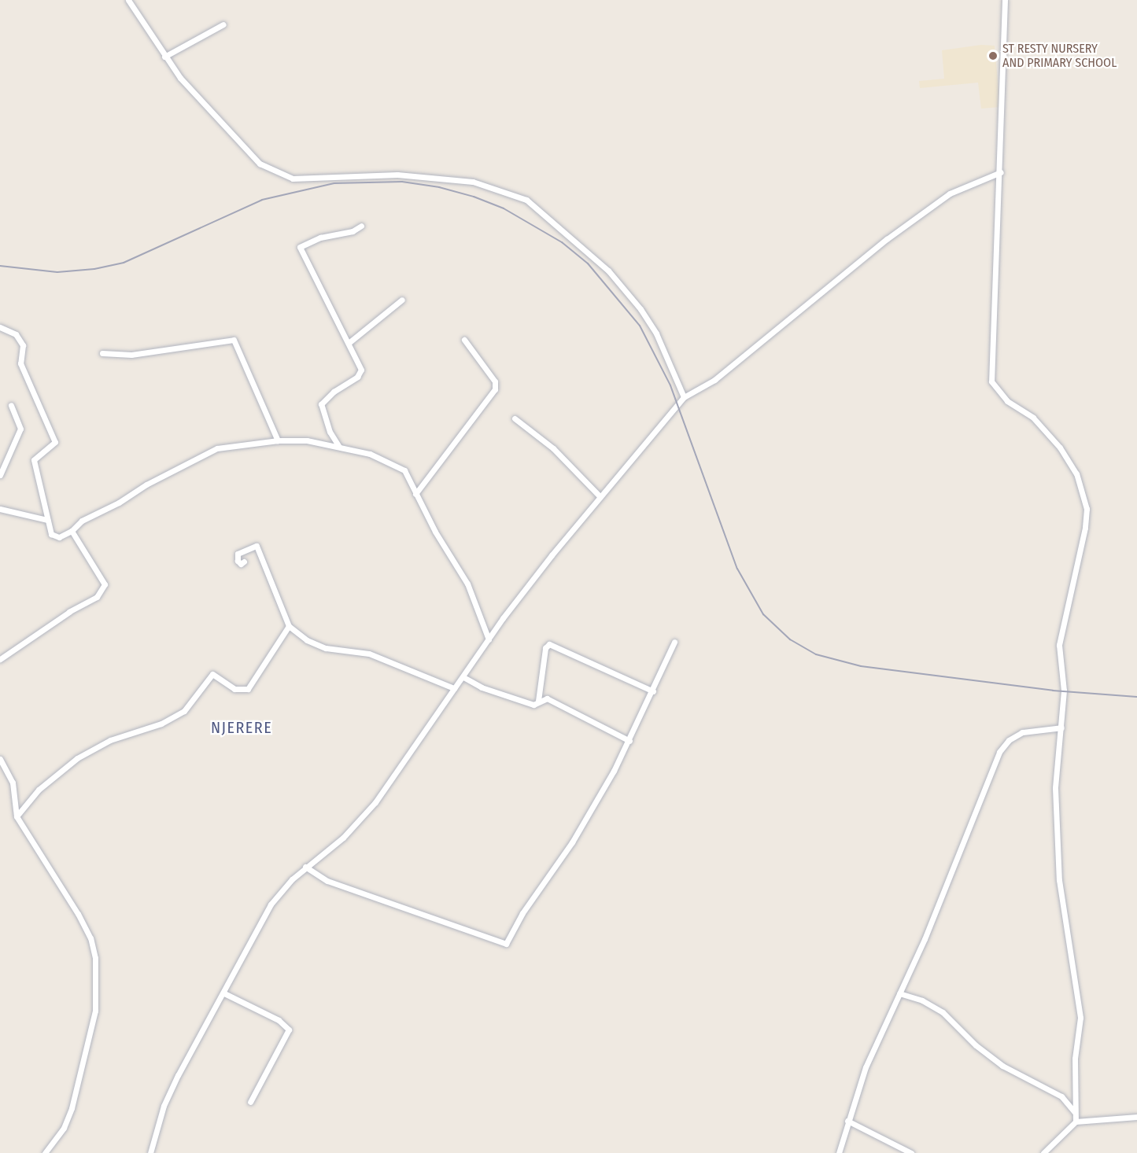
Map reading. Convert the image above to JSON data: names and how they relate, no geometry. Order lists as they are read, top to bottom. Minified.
{"districts":["NJERERE"],"places":["ST RESTY NURSERY AND PRIMARY SCHOOL"]}
